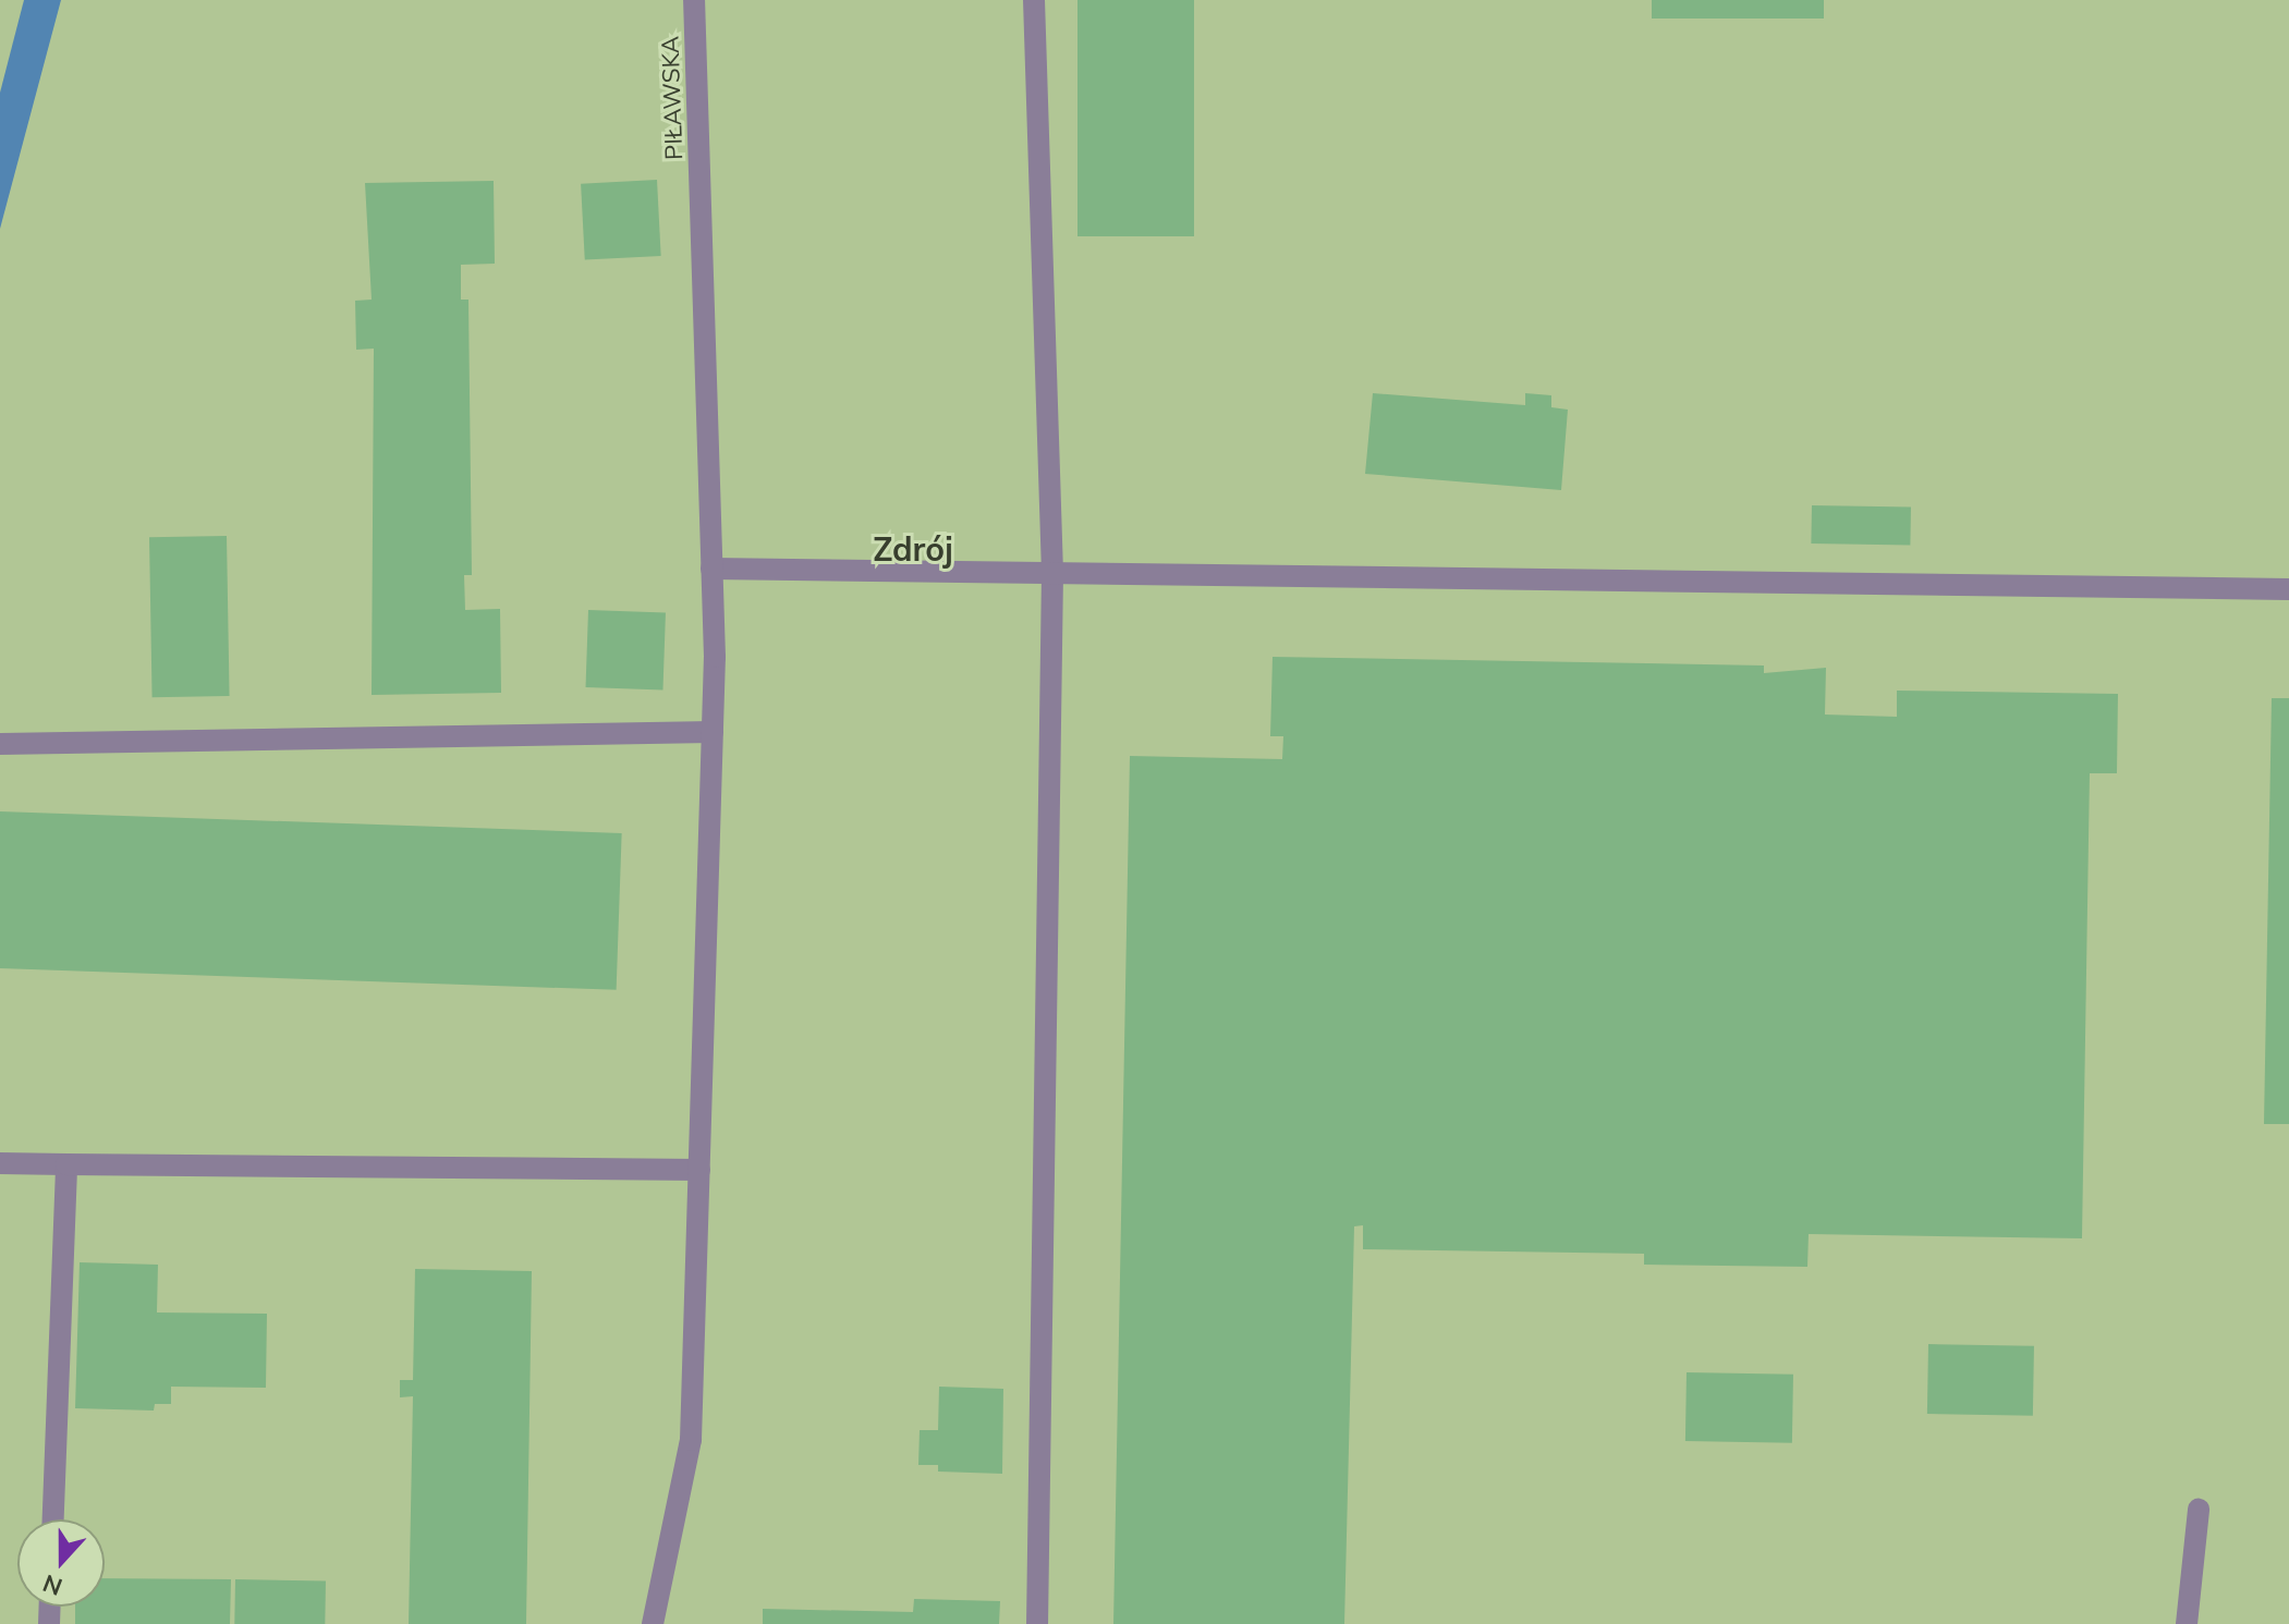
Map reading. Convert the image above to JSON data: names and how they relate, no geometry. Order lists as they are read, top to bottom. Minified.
{"streets":{"lane":["PIŁAWSKA"]},"districts":["Zdrój"],"north":"bottom"}
